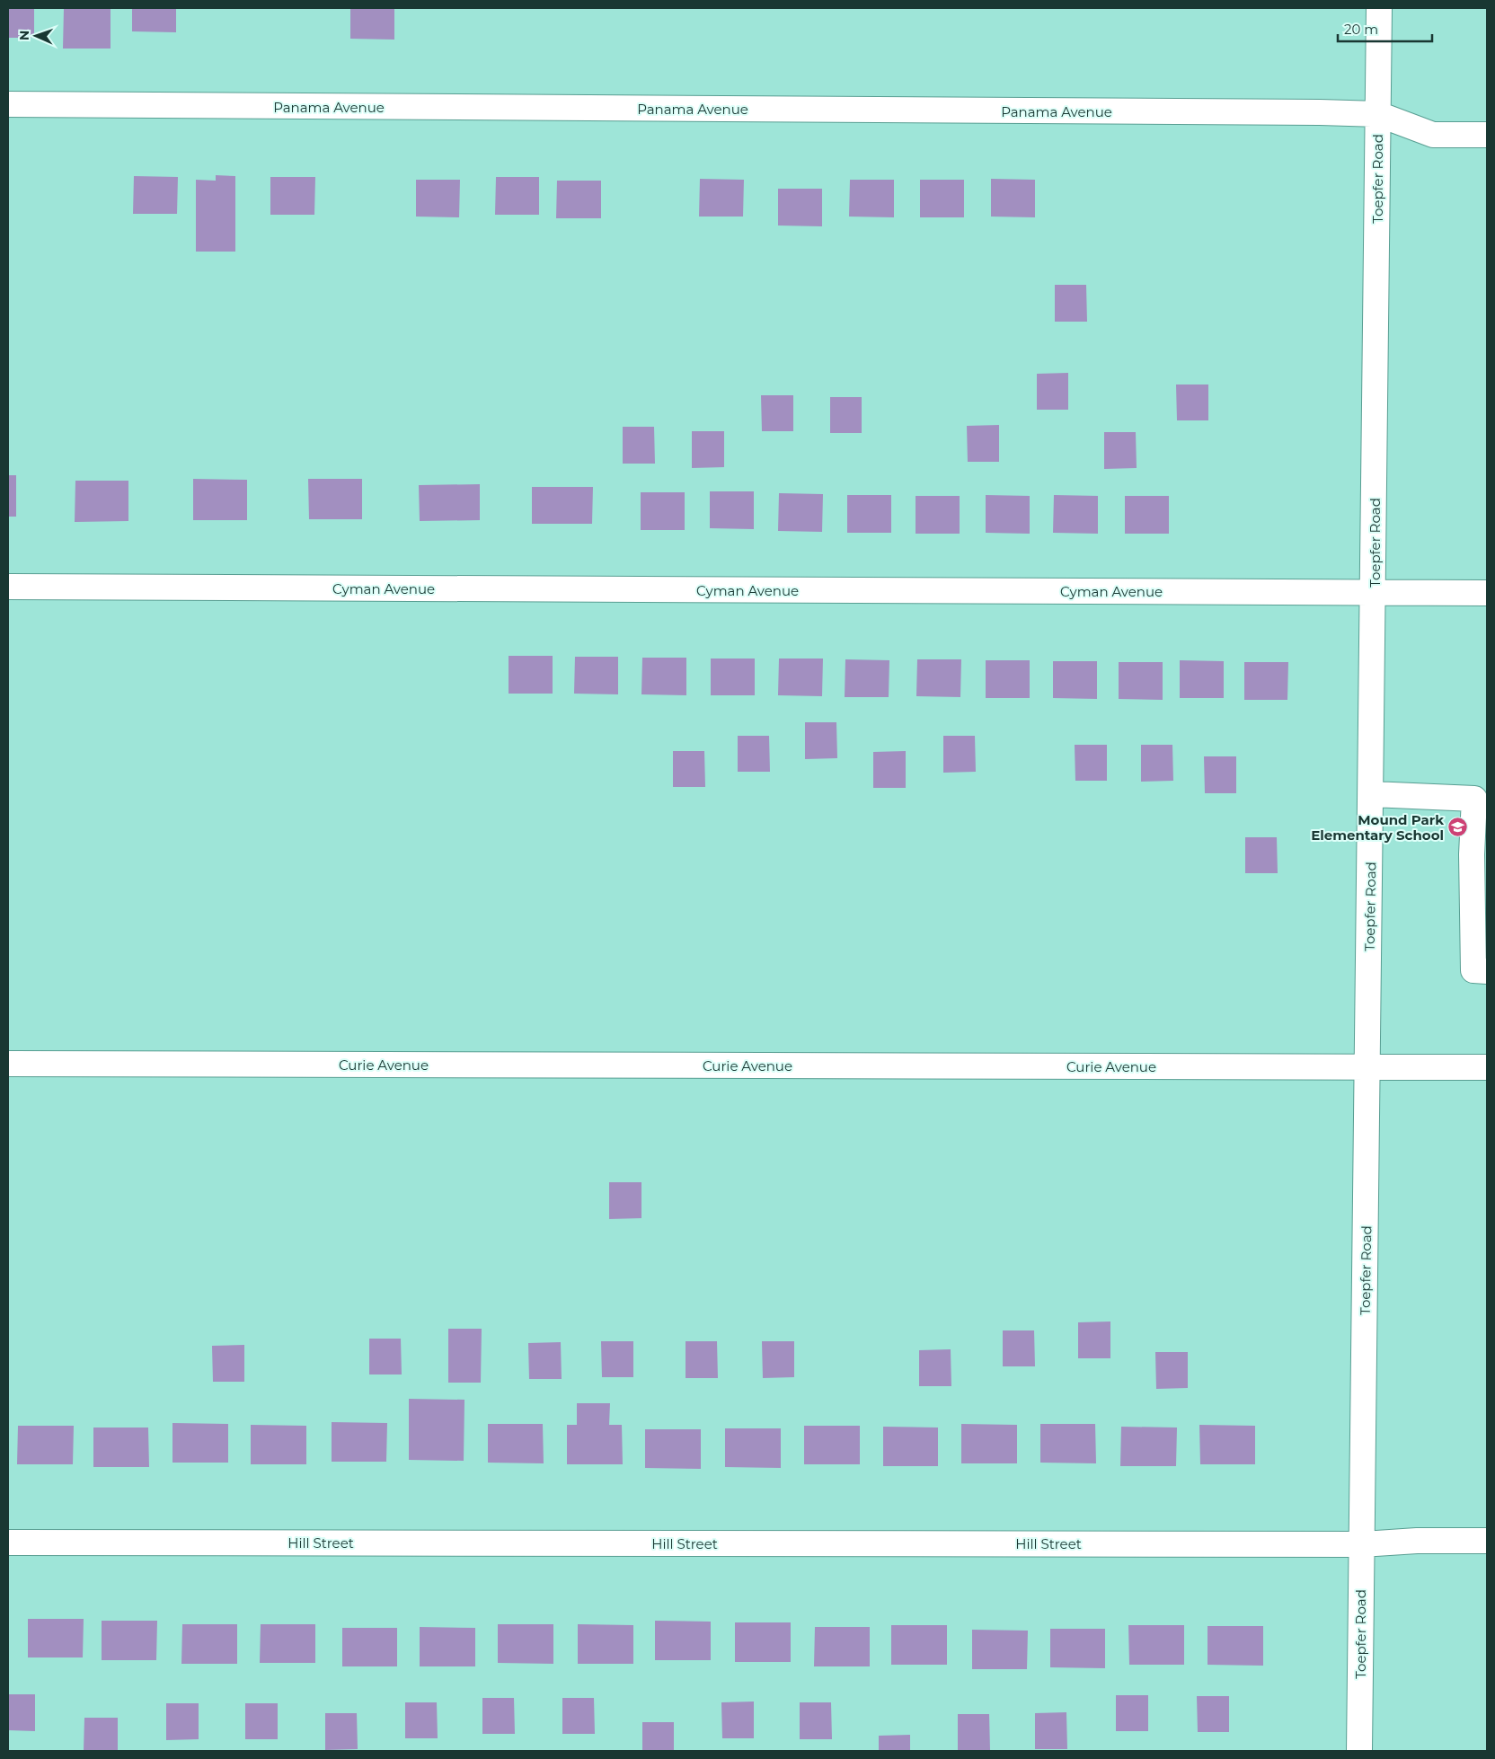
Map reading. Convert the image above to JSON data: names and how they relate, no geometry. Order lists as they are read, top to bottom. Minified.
{"streets":{"street":["Panama Avenue","Toepfer Road","Cyman Avenue","Curie Avenue","Hill Street"]},"crossings":[["Panama Avenue","Toepfer Road"],["Toepfer Road","Cyman Avenue"],["Toepfer Road","Curie Avenue"],["Toepfer Road","Hill Street"]],"places":{"school or university":["Mound Park Elementary School"]},"scale_bar":"20 m","north":"left"}
